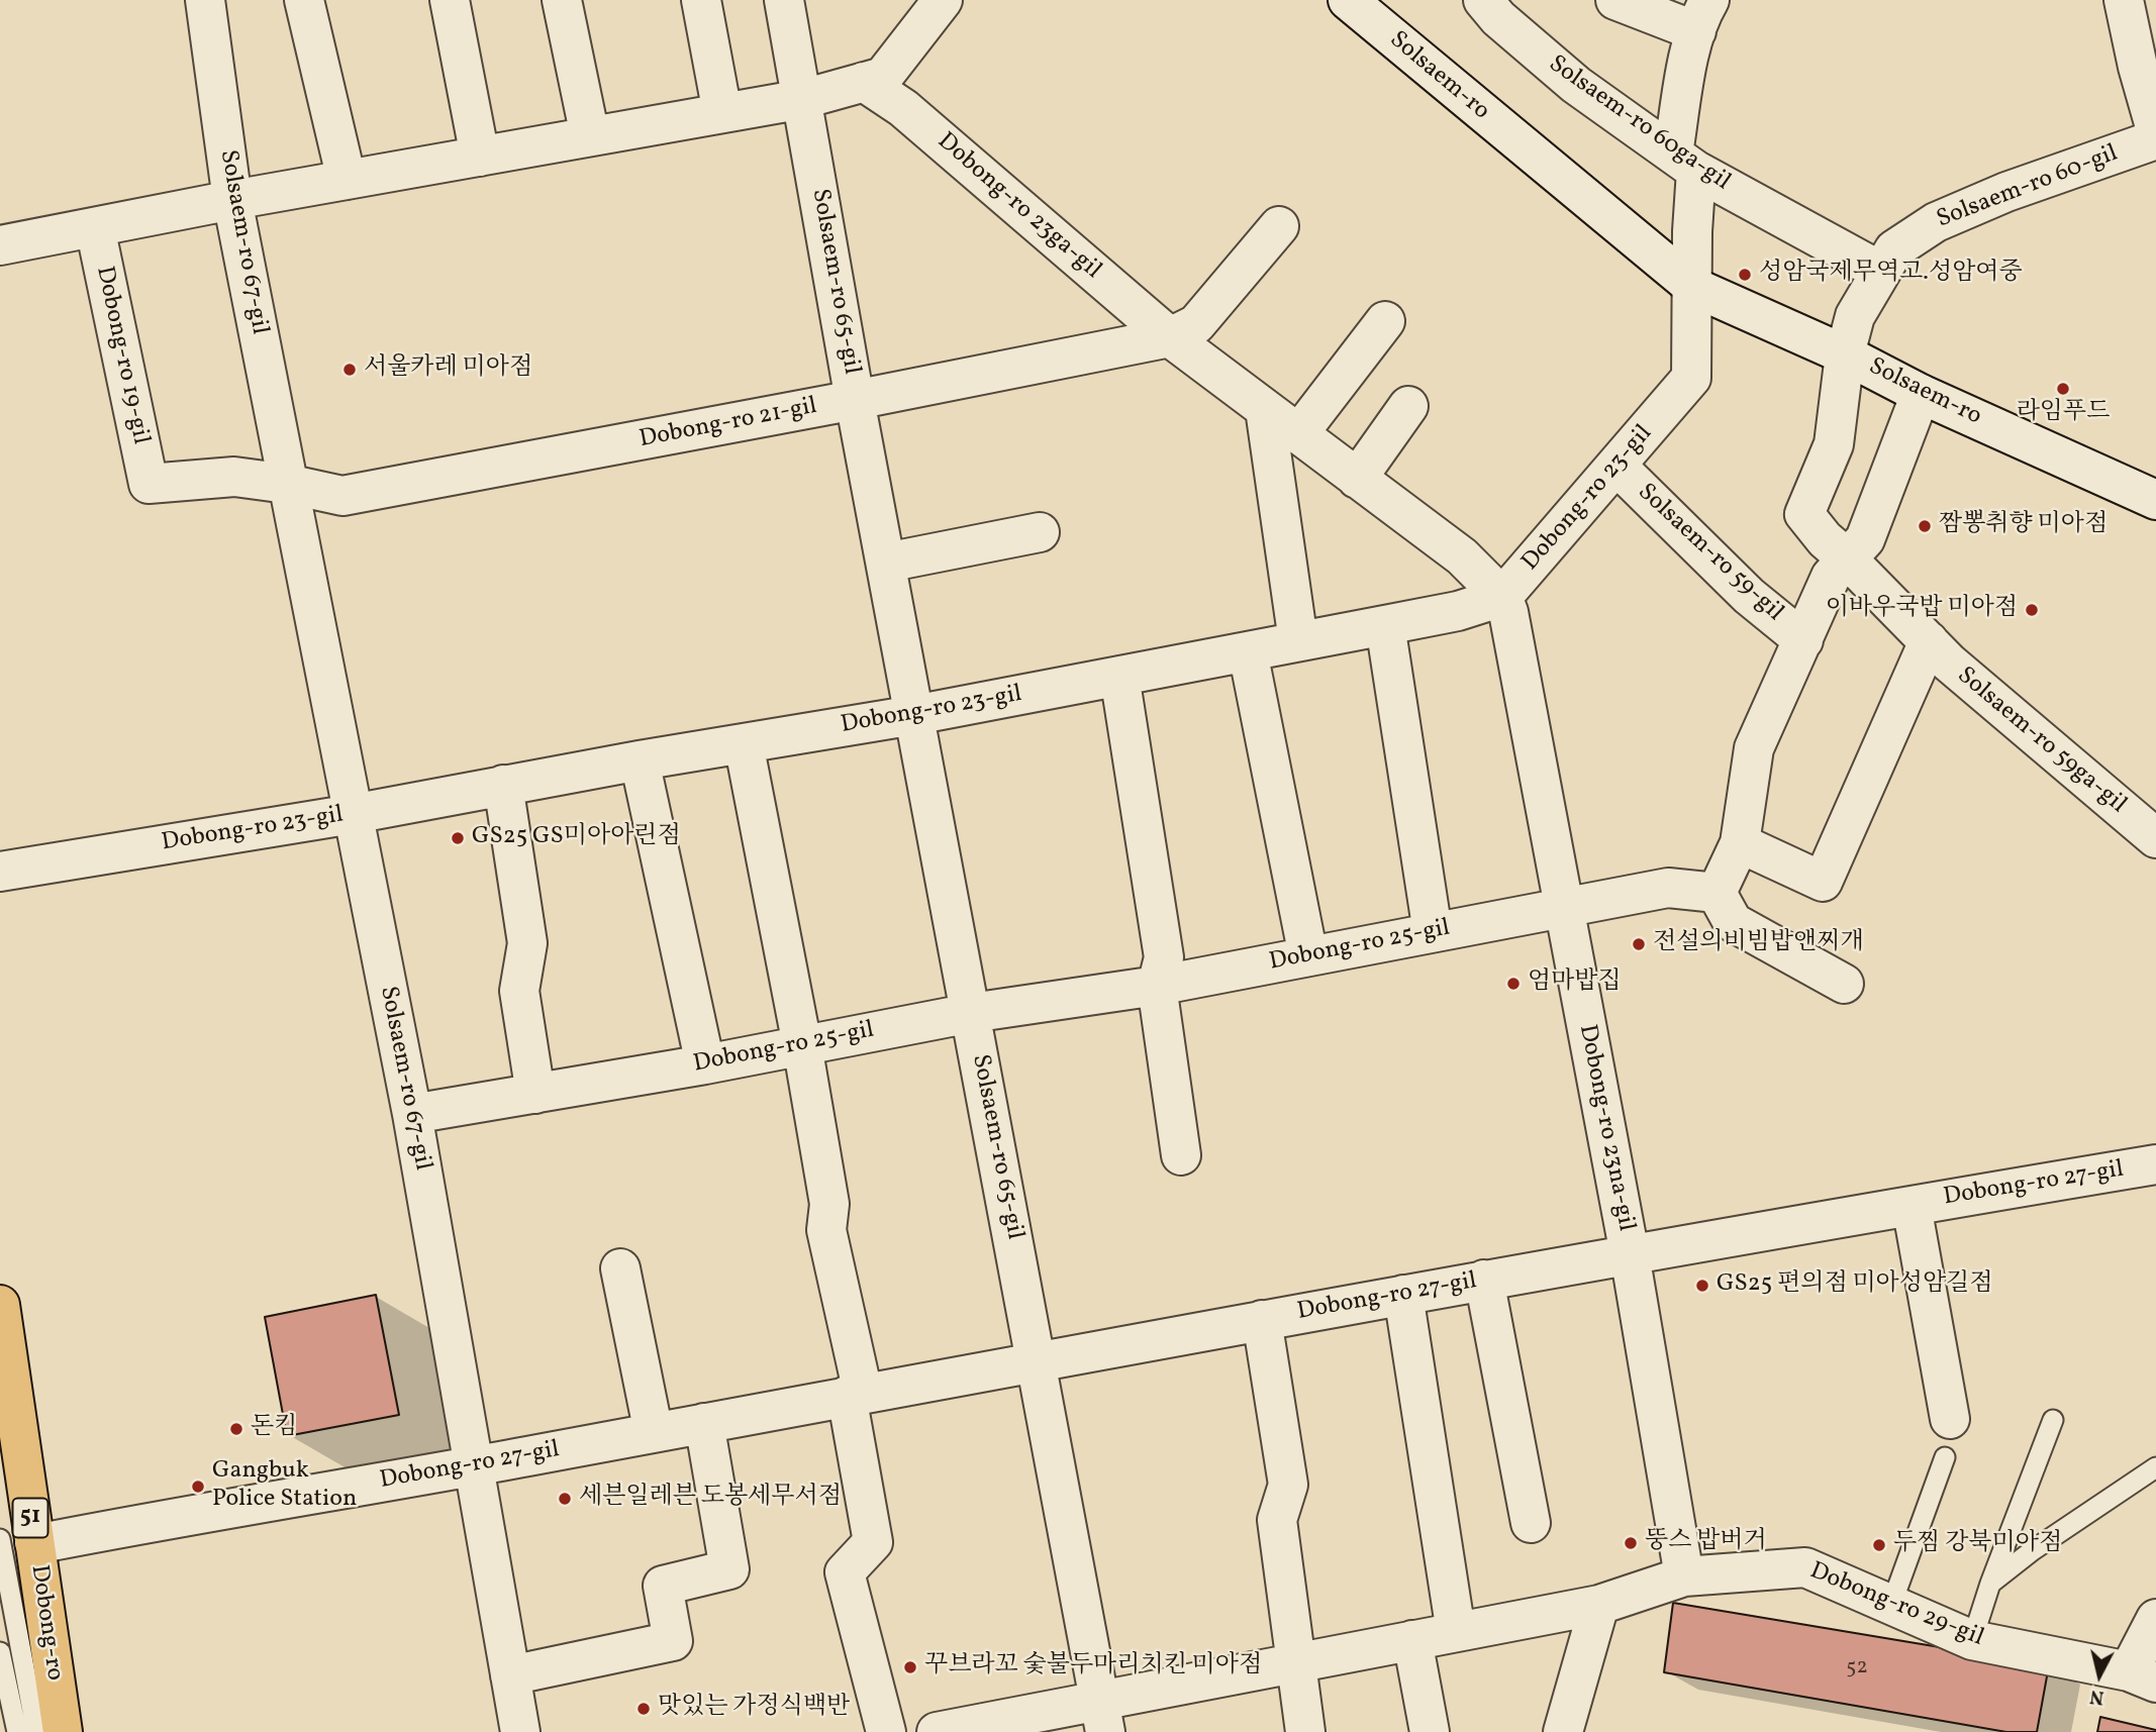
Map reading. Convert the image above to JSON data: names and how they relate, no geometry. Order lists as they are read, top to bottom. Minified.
{"streets":{"main road":["51","Dobong-ro"],"street":["Solsaem-ro","Solsaem-ro 60ga-gil","Solsaem-ro 60-gil","Dobong-ro 23ga-gil","Solsaem-ro 67-gil","Solsaem-ro 65-gil","Dobong-ro 19-gil","Dobong-ro 21-gil","Dobong-ro 23-gil","Solsaem-ro 59-gil","Solsaem-ro 59ga-gil","Dobong-ro 25-gil","Dobong-ro 23na-gil","Dobong-ro 27-gil","Dobong-ro 29-gil"]},"crossings":[["Solsaem-ro","Solsaem-ro 60-gil"],["Solsaem-ro","Dobong-ro 23-gil"],["Solsaem-ro","Solsaem-ro 59-gil"],["Solsaem-ro 60ga-gil","Solsaem-ro 60-gil"],["Dobong-ro 23ga-gil","Dobong-ro 21-gil"],["Dobong-ro 23ga-gil","Dobong-ro 23-gil"],["Dobong-ro 23ga-gil","Dobong-ro 23na-gil"],["Solsaem-ro 67-gil","Dobong-ro 19-gil"],["Solsaem-ro 67-gil","Dobong-ro 21-gil"],["Solsaem-ro 67-gil","Dobong-ro 23-gil"],["Solsaem-ro 67-gil","Dobong-ro 25-gil"],["Solsaem-ro 67-gil","Dobong-ro 27-gil"],["Solsaem-ro 65-gil","Dobong-ro 21-gil"],["Solsaem-ro 65-gil","Dobong-ro 23-gil"],["Solsaem-ro 65-gil","Dobong-ro 25-gil"],["Solsaem-ro 65-gil","Dobong-ro 27-gil"],["Solsaem-ro 65-gil","Dobong-ro 29-gil"],["Dobong-ro 19-gil","Dobong-ro 21-gil"],["Dobong-ro 23-gil","Solsaem-ro 59-gil"],["Dobong-ro 23-gil","Dobong-ro 23na-gil"],["Solsaem-ro 59-gil","Solsaem-ro 59ga-gil"],["Dobong-ro 25-gil","Dobong-ro 23na-gil"],["Dobong-ro 23na-gil","Dobong-ro 27-gil"],["Dobong-ro 23na-gil","Dobong-ro 29-gil"],["Dobong-ro 27-gil","Dobong-ro"]],"places":["성암국제무역고.성암여중","서울카레 미아점","라임푸드","짬뽕취향 미아점","이바우국밥 미아점","GS25 GS미아아린점","전설의비빔밥앤찌개","엄마밥집","GS25 편의점 미아성암길점","돈킴","Gangbuk Police Station","세븐일레븐 도봉세무서점","뚱스 밥버거","두찜 강북미아점","꾸브라꼬 숯불두마리치킨 미아점","맛있는 가정식백반"],"house_numbers":["52"],"north":"bottom"}
